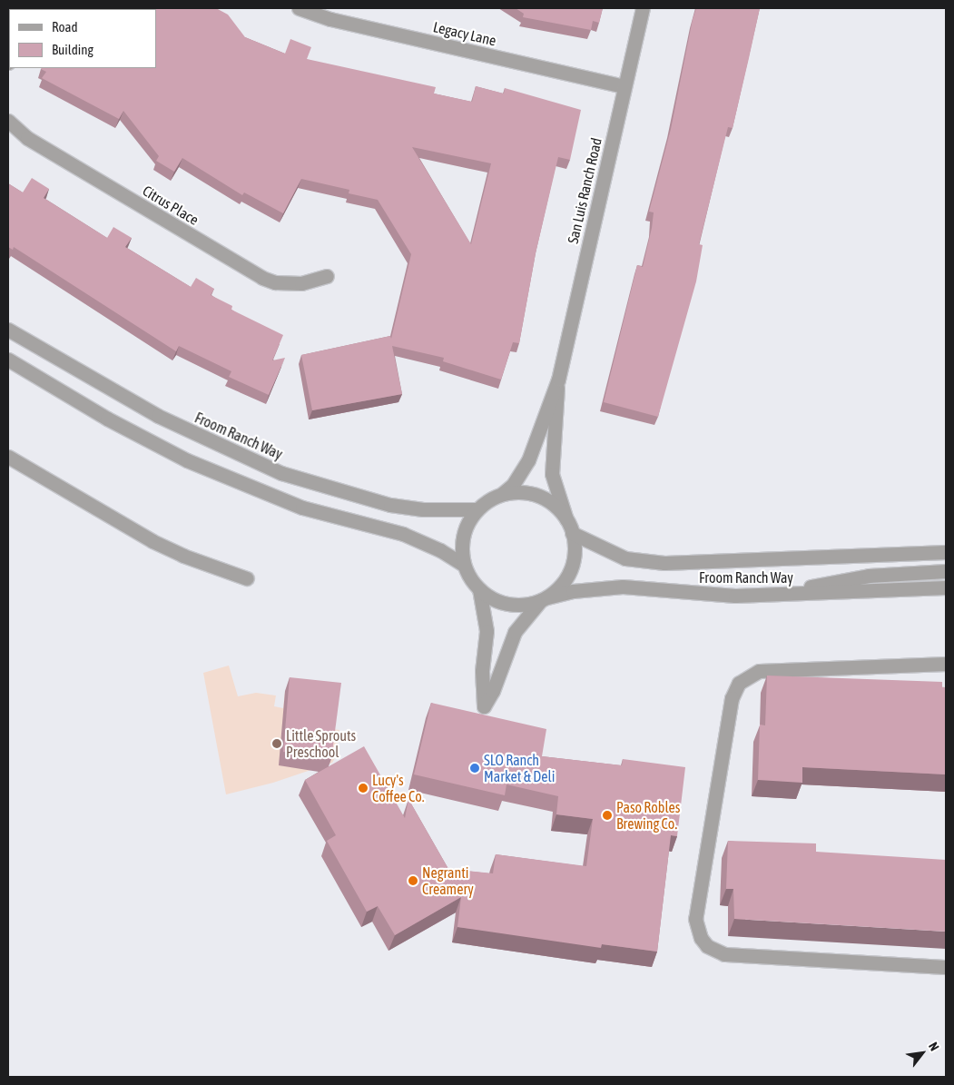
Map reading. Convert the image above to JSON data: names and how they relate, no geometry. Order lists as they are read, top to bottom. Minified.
{"streets":{"street":["Legacy Lane","San Luis Ranch Road","Citrus Place","Froom Ranch Way"]},"crossings":[["Legacy Lane","San Luis Ranch Road"],["San Luis Ranch Road","Froom Ranch Way"]],"places":["Little Sprouts Preschool","SLO Ranch Market & Deli","Lucy's Coffee Co.","Paso Robles Brewing Co.","Negranti Creamery"],"legend":["Road","Building"],"north":"top right"}
